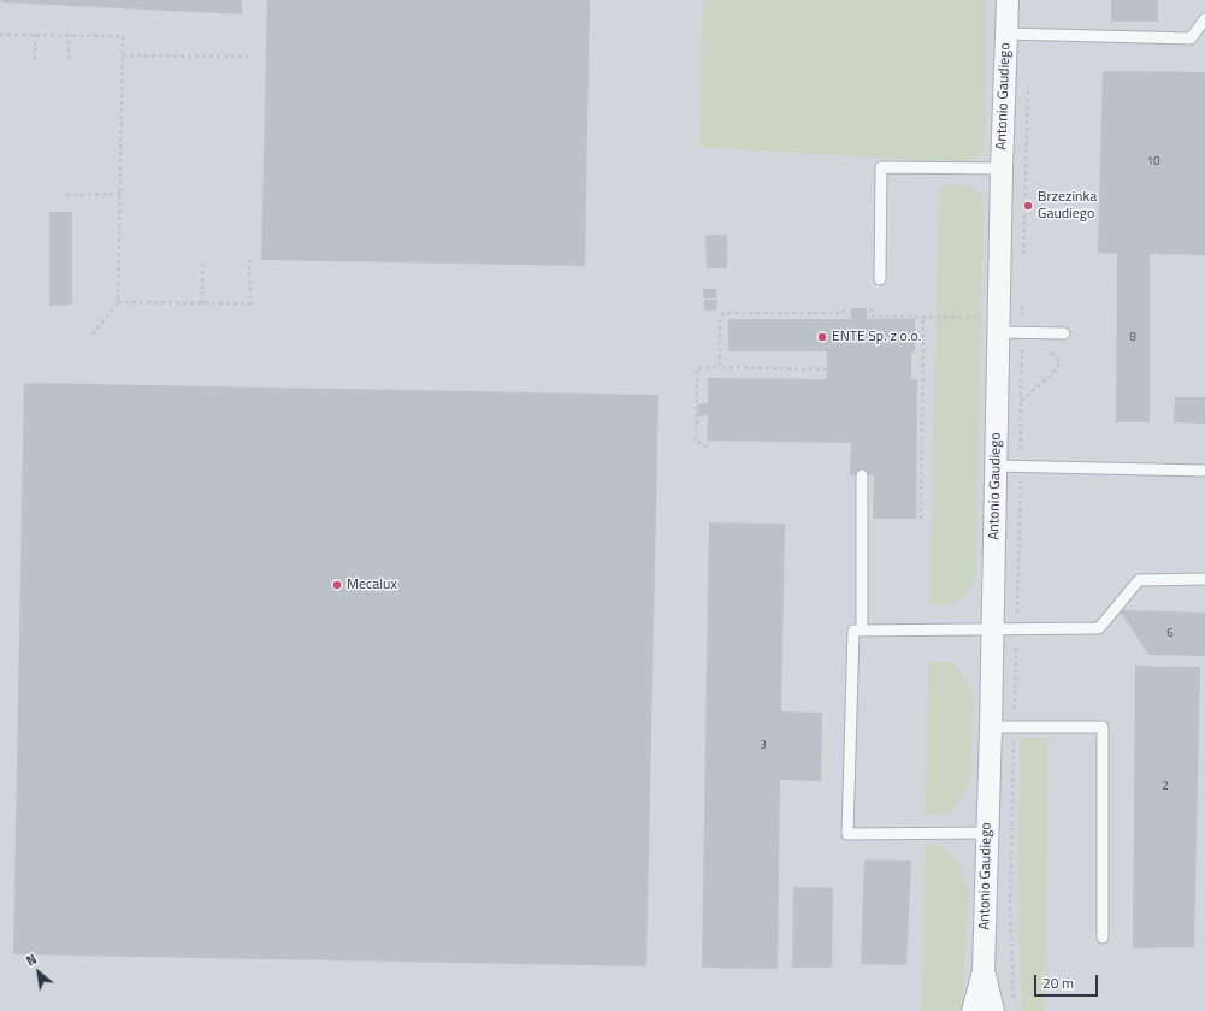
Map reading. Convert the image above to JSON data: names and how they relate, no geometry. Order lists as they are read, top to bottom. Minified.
{"streets":{"street":["Antonio Gaudiego"]},"places":["Brzezinka Gaudiego","ENTE Sp. z o.o.","Mecalux"],"house_numbers":["10","8","6","3","2"],"scale_bar":"20 m","north":"top left"}
